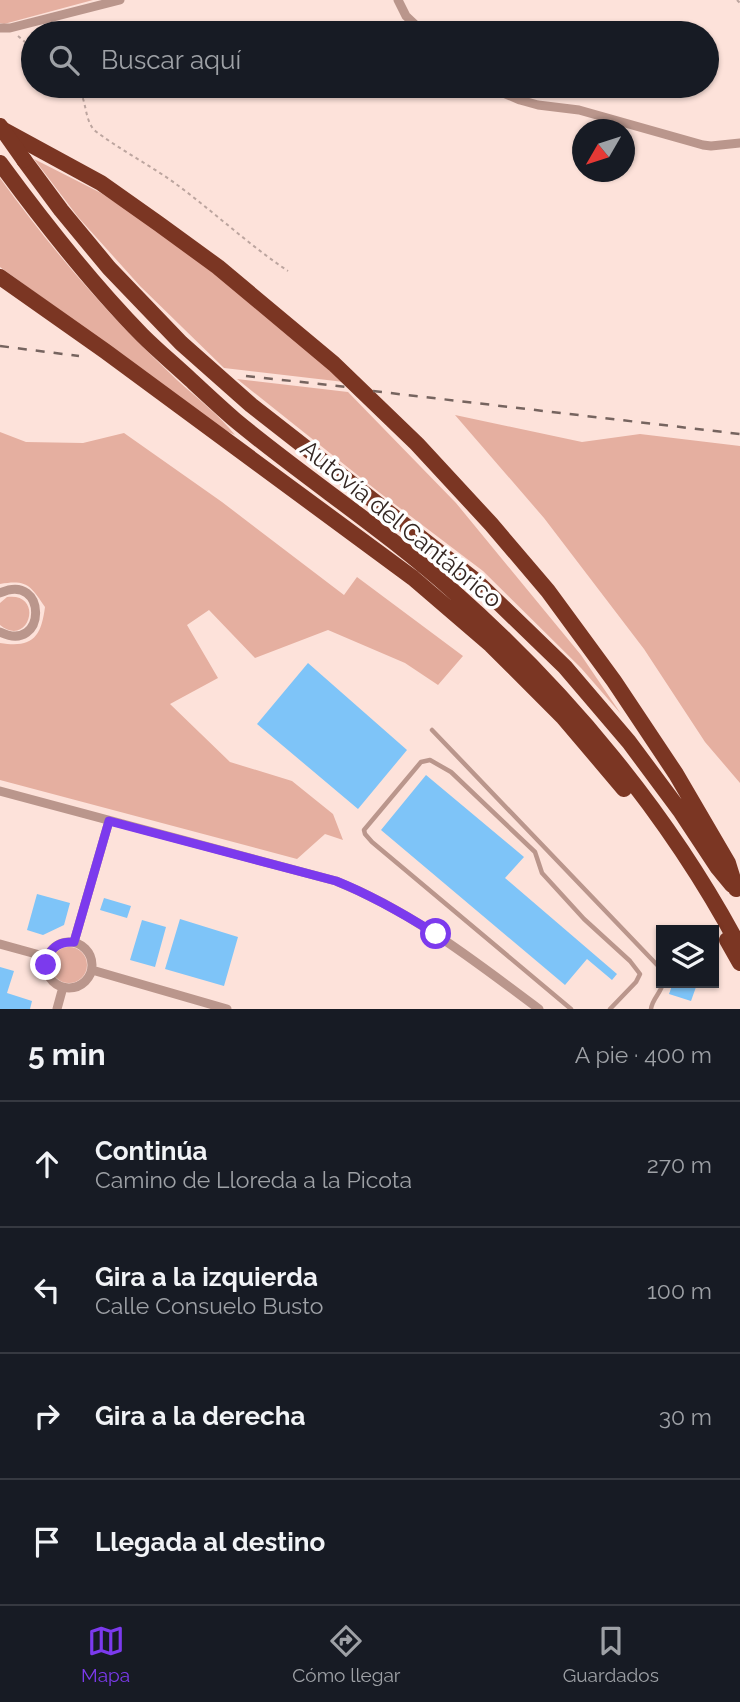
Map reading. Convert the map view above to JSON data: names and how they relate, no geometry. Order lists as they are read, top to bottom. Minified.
{"streets":{"highway":["Autovía del Cantábrico"]},"north":"bottom left","page":{"search":"Buscar aquí","heading":["5 min","A pie · 400 m"],"list":[["Continúa","Camino de Lloreda a la Picota","270 m"],["Gira a la izquierda","Calle Consuelo Busto","100 m"],["Gira a la derecha","30 m"],"Llegada al destino"],"nav":["Mapa","Cómo llegar","Guardados"]}}
